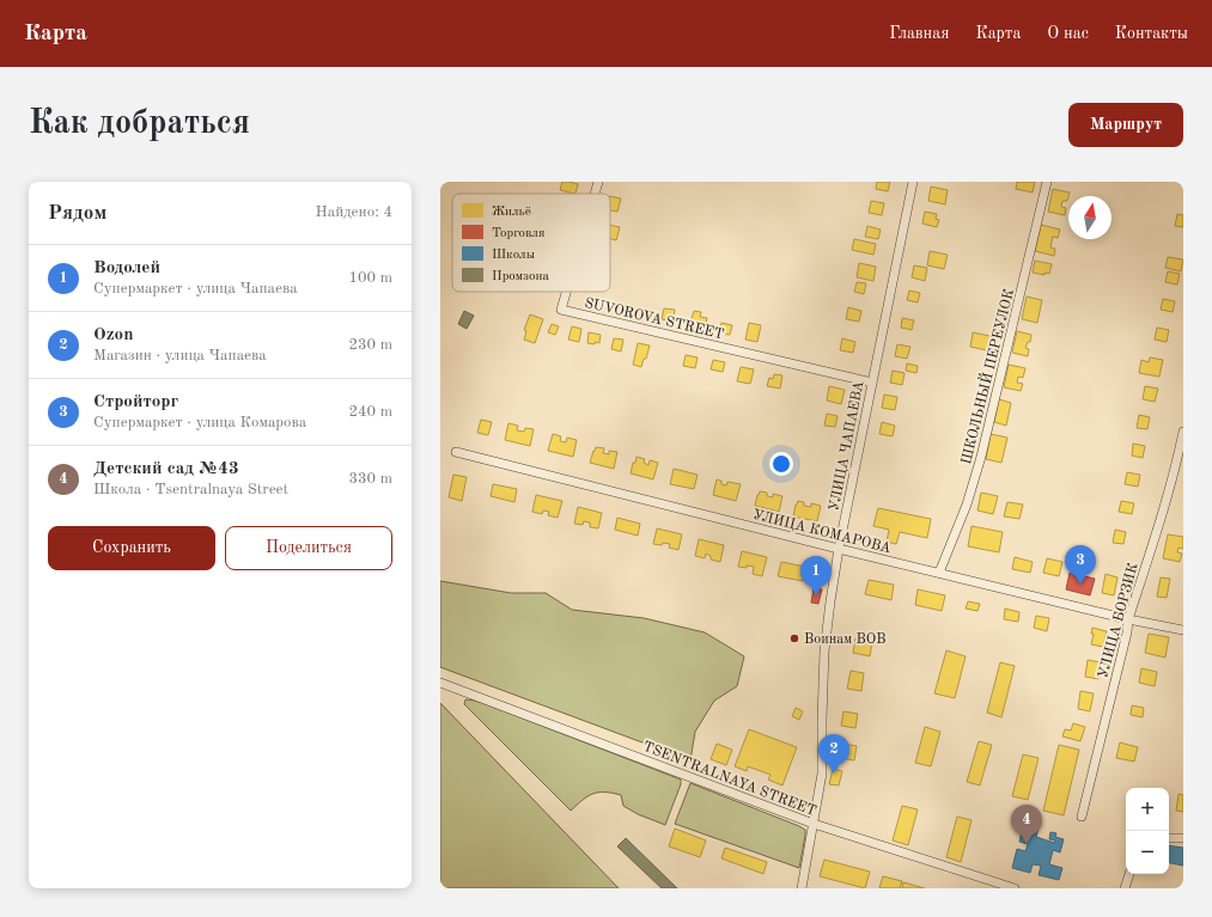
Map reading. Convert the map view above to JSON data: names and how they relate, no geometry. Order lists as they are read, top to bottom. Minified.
{"streets":{"street":["SUVOROVA STREET","ШКОЛЬНЫЙ ПЕРЕУЛОК","УЛИЦА ЧАПАЕВА","УЛИЦА КОМАРОВА","УЛИЦА БОРЗИК","TSENTRALNAYA STREET"]},"crossings":[["SUVOROVA STREET","УЛИЦА ЧАПАЕВА"],["ШКОЛЬНЫЙ ПЕРЕУЛОК","УЛИЦА КОМАРОВА"],["УЛИЦА ЧАПАЕВА","УЛИЦА КОМАРОВА"],["УЛИЦА ЧАПАЕВА","TSENTRALNAYA STREET"],["УЛИЦА КОМАРОВА","УЛИЦА БОРЗИК"]],"places":["Воинам ВОВ"],"legend":["Жильё","Торговля","Школы","Промзона"],"north":"top","page":{"header":"Карта","nav":["Главная","Карта","О нас","Контакты"],"buttons":["Маршрут",["Сохранить","Поделиться"]],"title":"Как добраться","heading":["Рядом","Найдено: 4"],"list":[{"mark":"1","name":"Водолей","note":"Супермаркет · улица Чапаева","value":"100 m"},{"mark":"2","name":"Ozon","note":"Магазин · улица Чапаева","value":"230 m"},{"mark":"3","name":"Стройторг","note":"Супермаркет · улица Комарова","value":"240 m"},{"mark":"4","name":"Детский сад №43","note":"Школа · Tsentralnaya Street","value":"330 m"}],"pins":["3","1","2","4"],"map_buttons":["+","−"]}}
